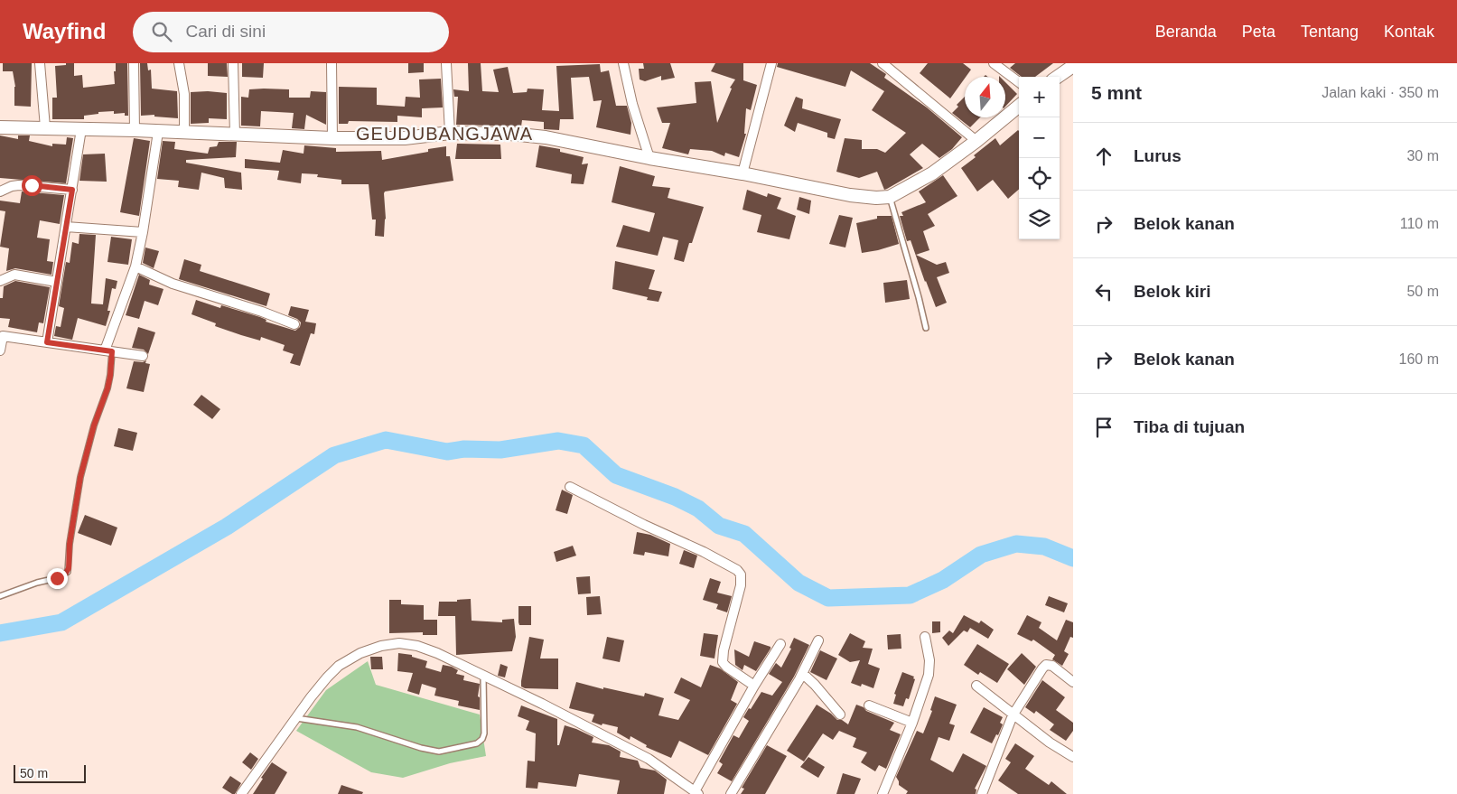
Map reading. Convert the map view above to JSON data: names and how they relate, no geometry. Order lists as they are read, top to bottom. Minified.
{"districts":["GEUDUBANGJAWA"],"scale_bar":"50 m","north":"top","page":{"header":"Wayfind","search":"Cari di sini","nav":["Beranda","Peta","Tentang","Kontak"],"heading":["5 mnt","Jalan kaki · 350 m"],"map_buttons":["+","−"],"list":[["Lurus","30 m"],["Belok kanan","110 m"],["Belok kiri","50 m"],["Belok kanan","160 m"],"Tiba di tujuan"],"scale":"50 m"}}
